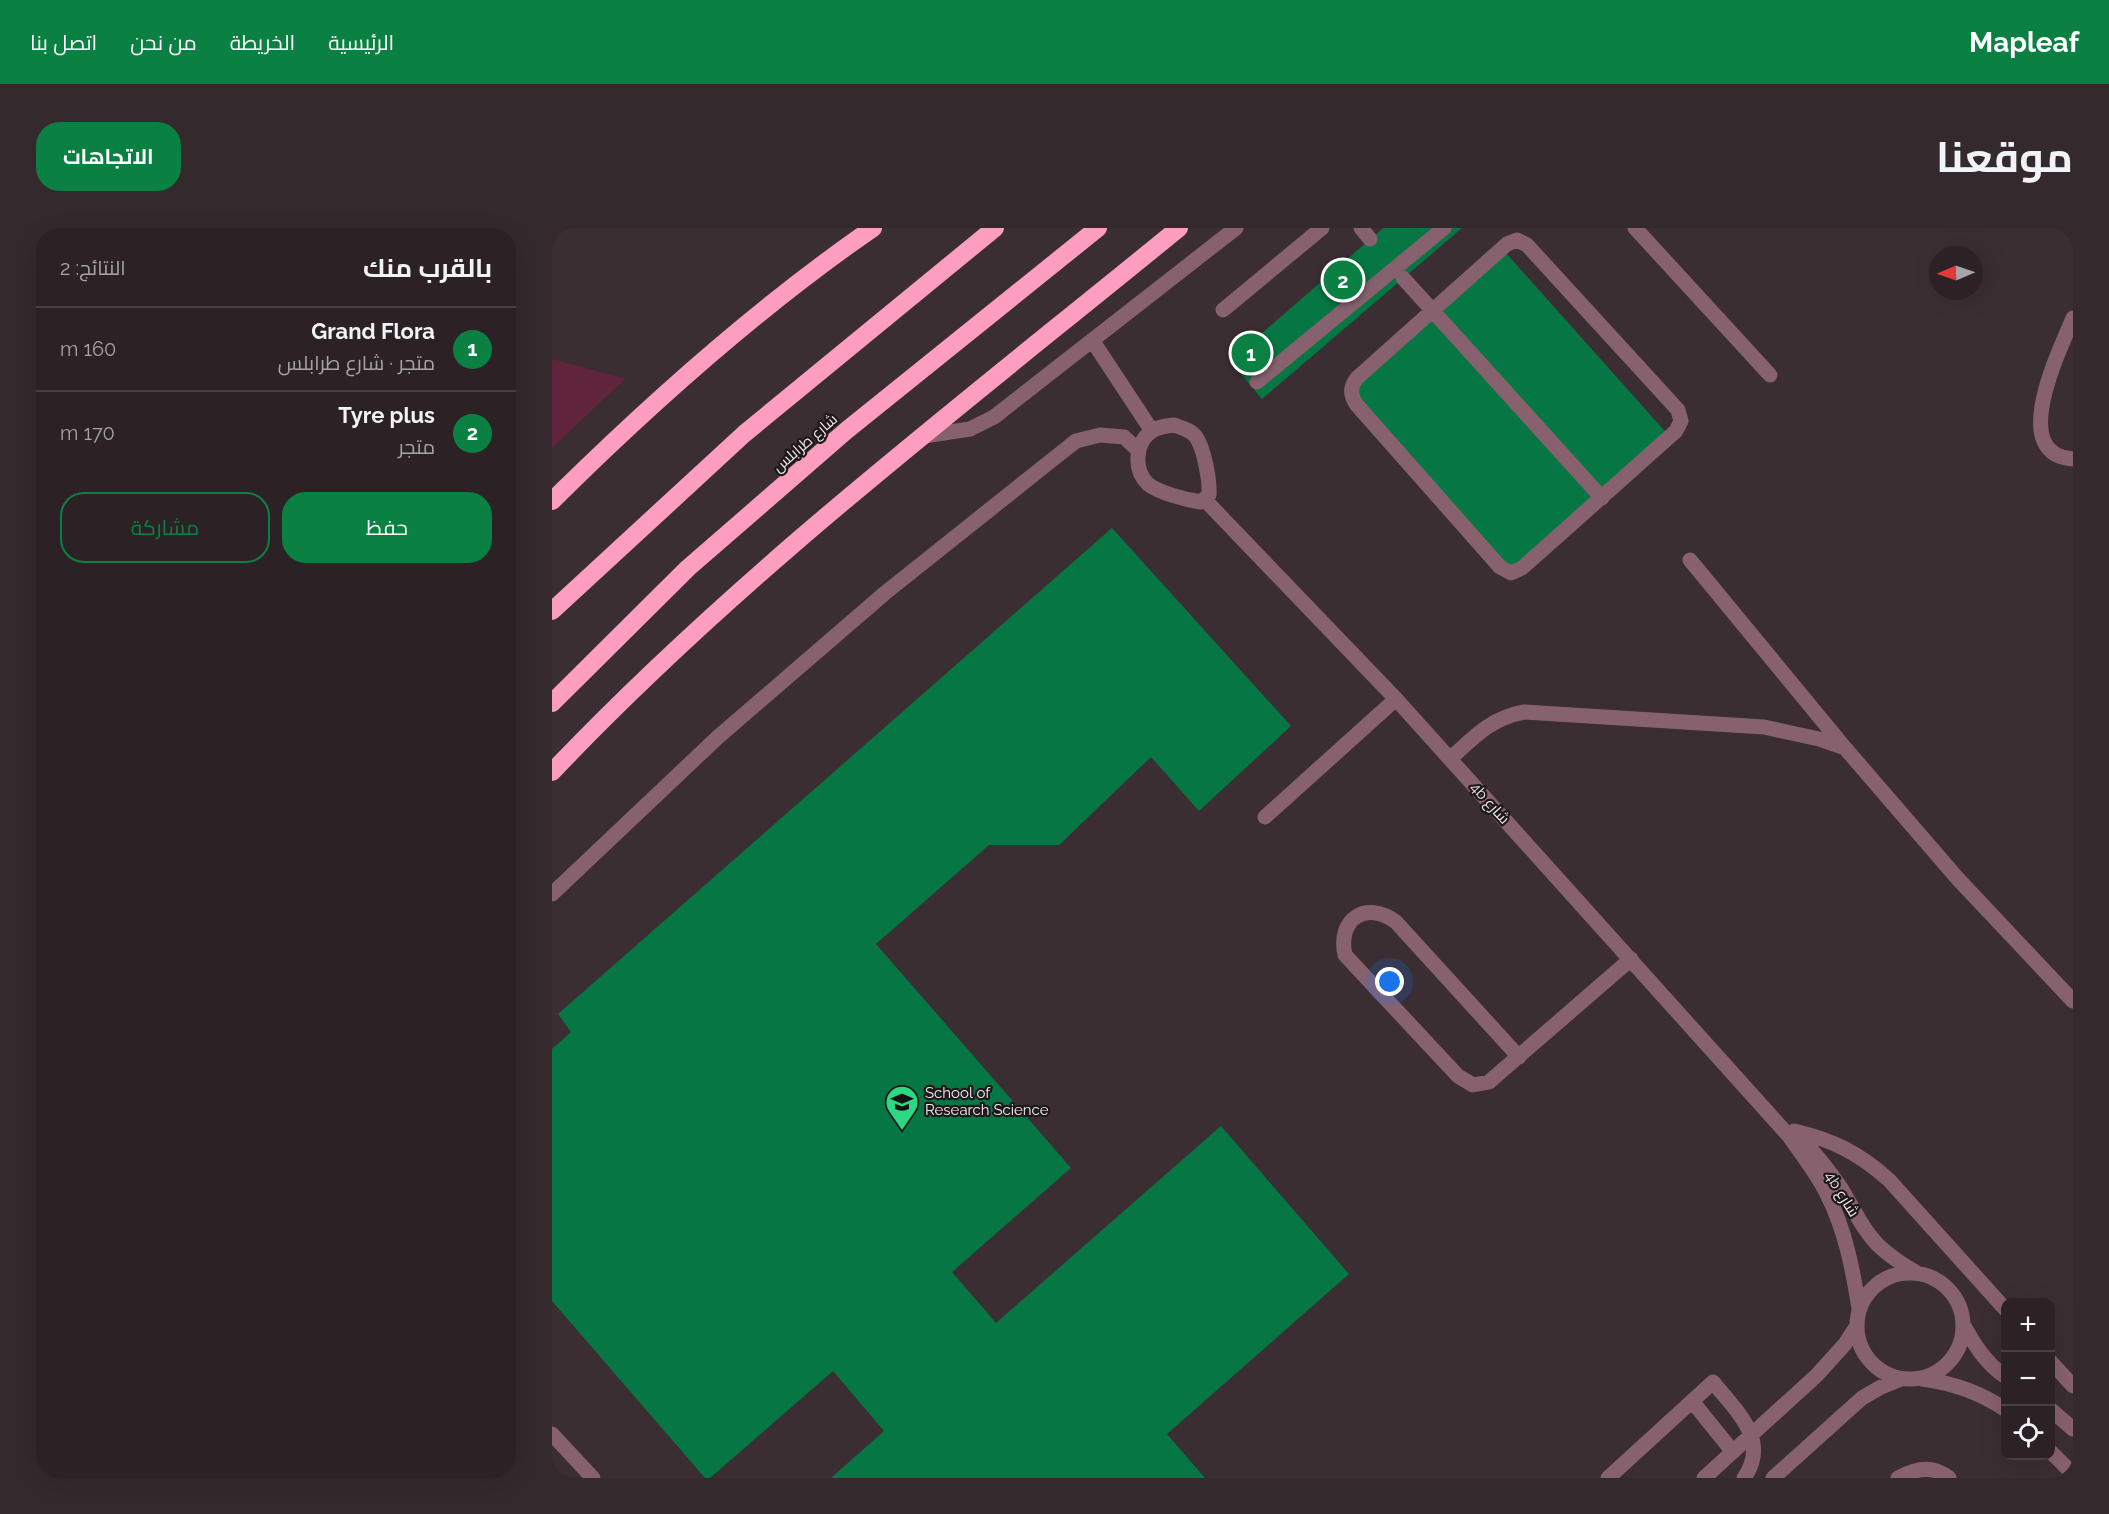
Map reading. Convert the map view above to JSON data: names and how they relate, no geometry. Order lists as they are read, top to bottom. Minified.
{"streets":{"highway":["شارع طرابلس"],"lane":["4b شارع"]},"places":{"school or university":["School of Research Science"]},"north":"left","page":{"header":"Mapleaf","nav":["الرئيسية","الخريطة","من نحن","اتصل بنا"],"title":"موقعنا","buttons":["الاتجاهات",["حفظ","مشاركة"]],"heading":["بالقرب منك","النتائج: 2"],"pins":["2","1"],"list":[{"mark":"1","name":"Grand Flora","note":"متجر · شارع طرابلس","value":"160 m"},{"mark":"2","name":"Tyre plus","note":"متجر","value":"170 m"}],"map_buttons":["+","−"]}}
